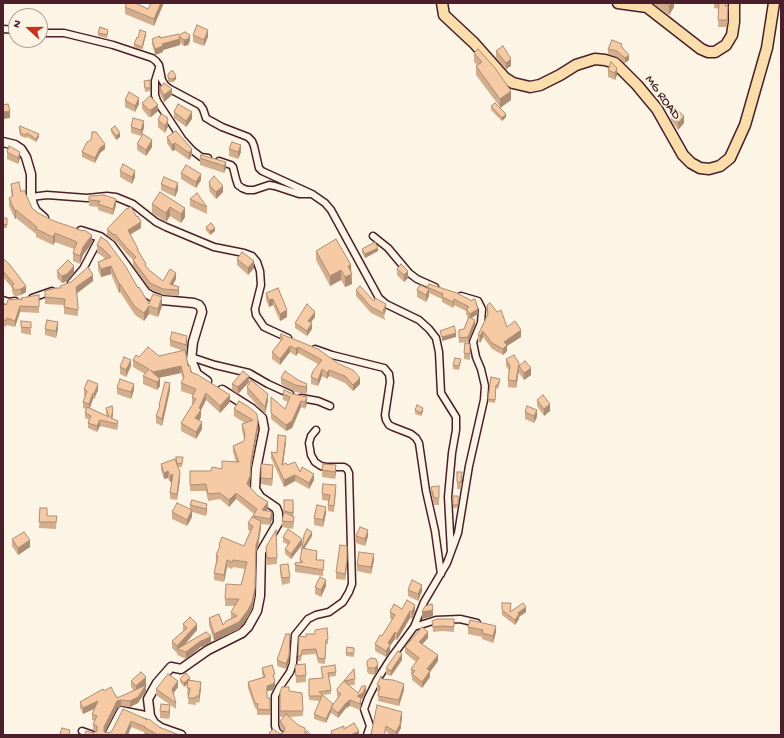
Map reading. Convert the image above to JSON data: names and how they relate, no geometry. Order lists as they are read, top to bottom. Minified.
{"streets":{"main road":["MG ROAD"]},"north":"left"}
